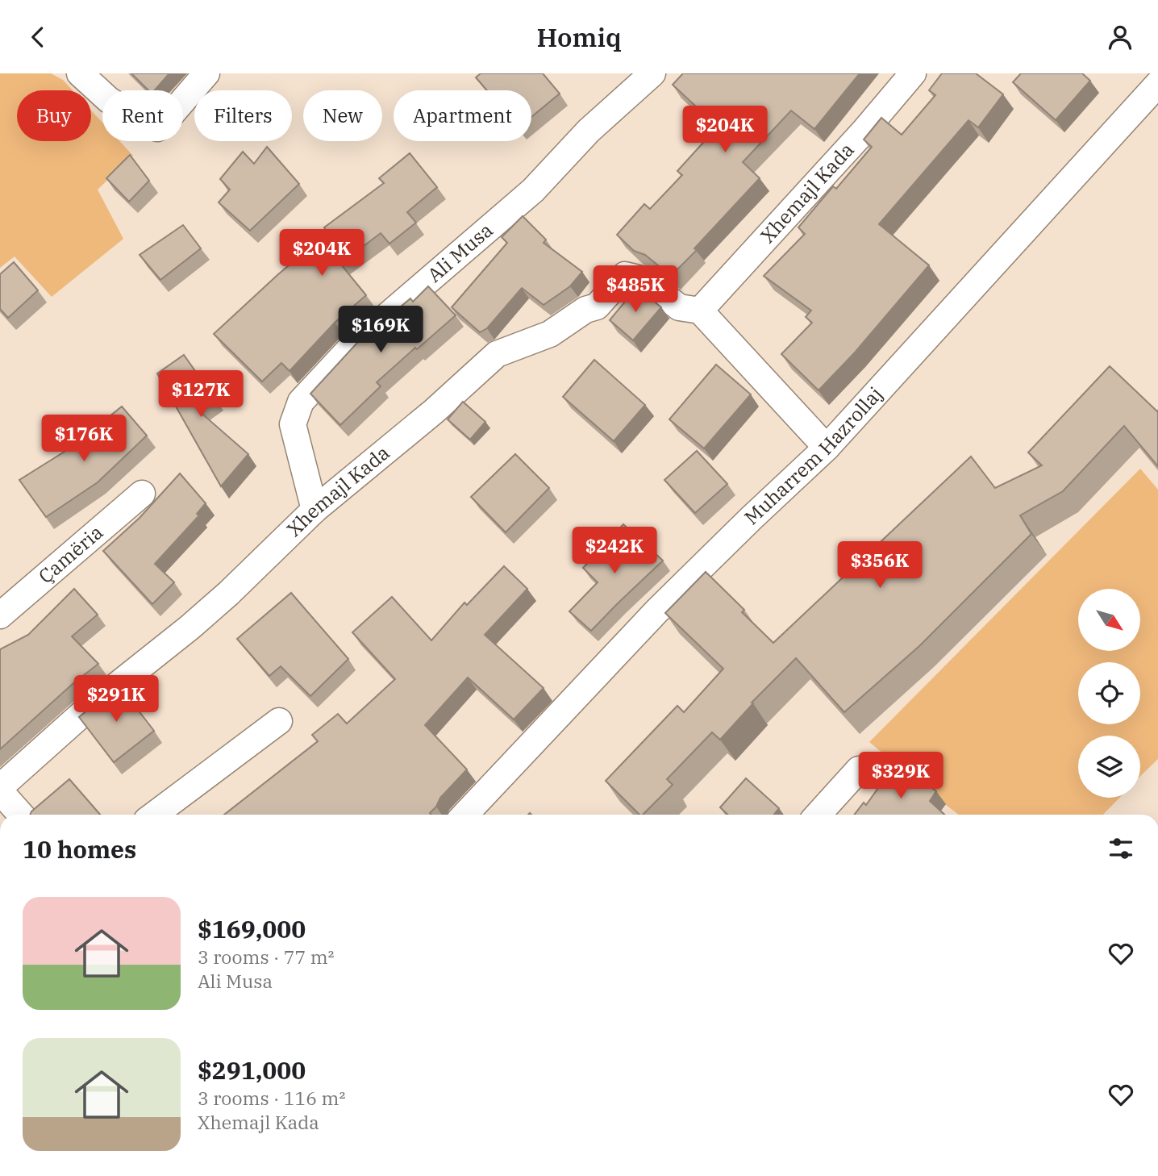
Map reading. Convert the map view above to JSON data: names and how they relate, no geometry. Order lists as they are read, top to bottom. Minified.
{"streets":{"street":["Xhemajl Kada","Ali Musa","Muharrem Hazrollaj","Çamëria"]},"crossings":[["Xhemajl Kada","Ali Musa"]],"north":"bottom right","page":{"header":"Homiq","chip":["Buy","Rent","Filters","New","Apartment"],"price":["$204K","$204K","$485K","$169K","$127K","$176K","$242K","$356K","$291K","$329K"],"heading":"10 homes","list":[{"name":"$169,000","note":"3 rooms · 77 m² · Ali Musa"},{"name":"$291,000","note":"3 rooms · 116 m² · Xhemajl Kada"}]}}
